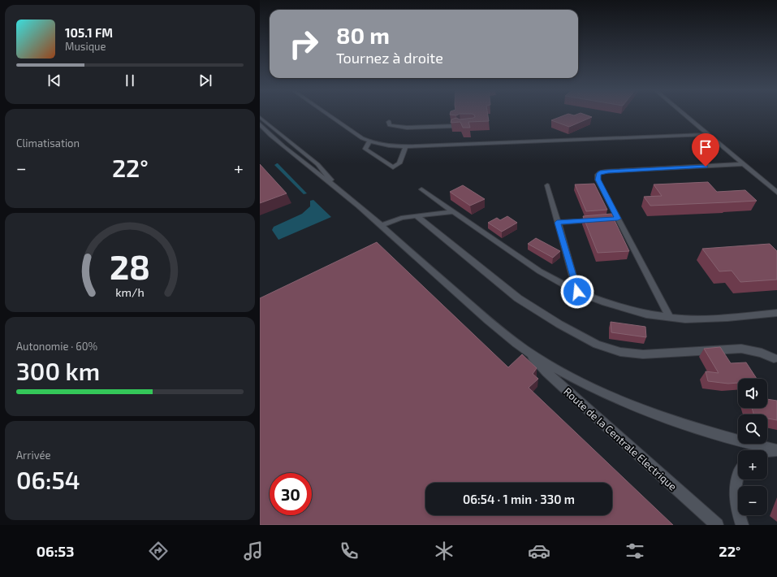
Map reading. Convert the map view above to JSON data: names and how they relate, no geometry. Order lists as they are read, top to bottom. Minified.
{"streets":{"street":["Route de la Centrale Electrique"]},"page":{"turn":["80 m","Tournez à droite"],"song":["105.1 FM","Musique"],"tile":["Climatisation",["Autonomie · 60%","300 km"],["Arrivée","06:54"]],"heat":["−","22°","+"],"map_buttons":["+","−"],"limit":"30","trip":"06:54 · 1 min · 330 m","tabs":["06:53","22°"],"gauge":["28","km/h"]}}
